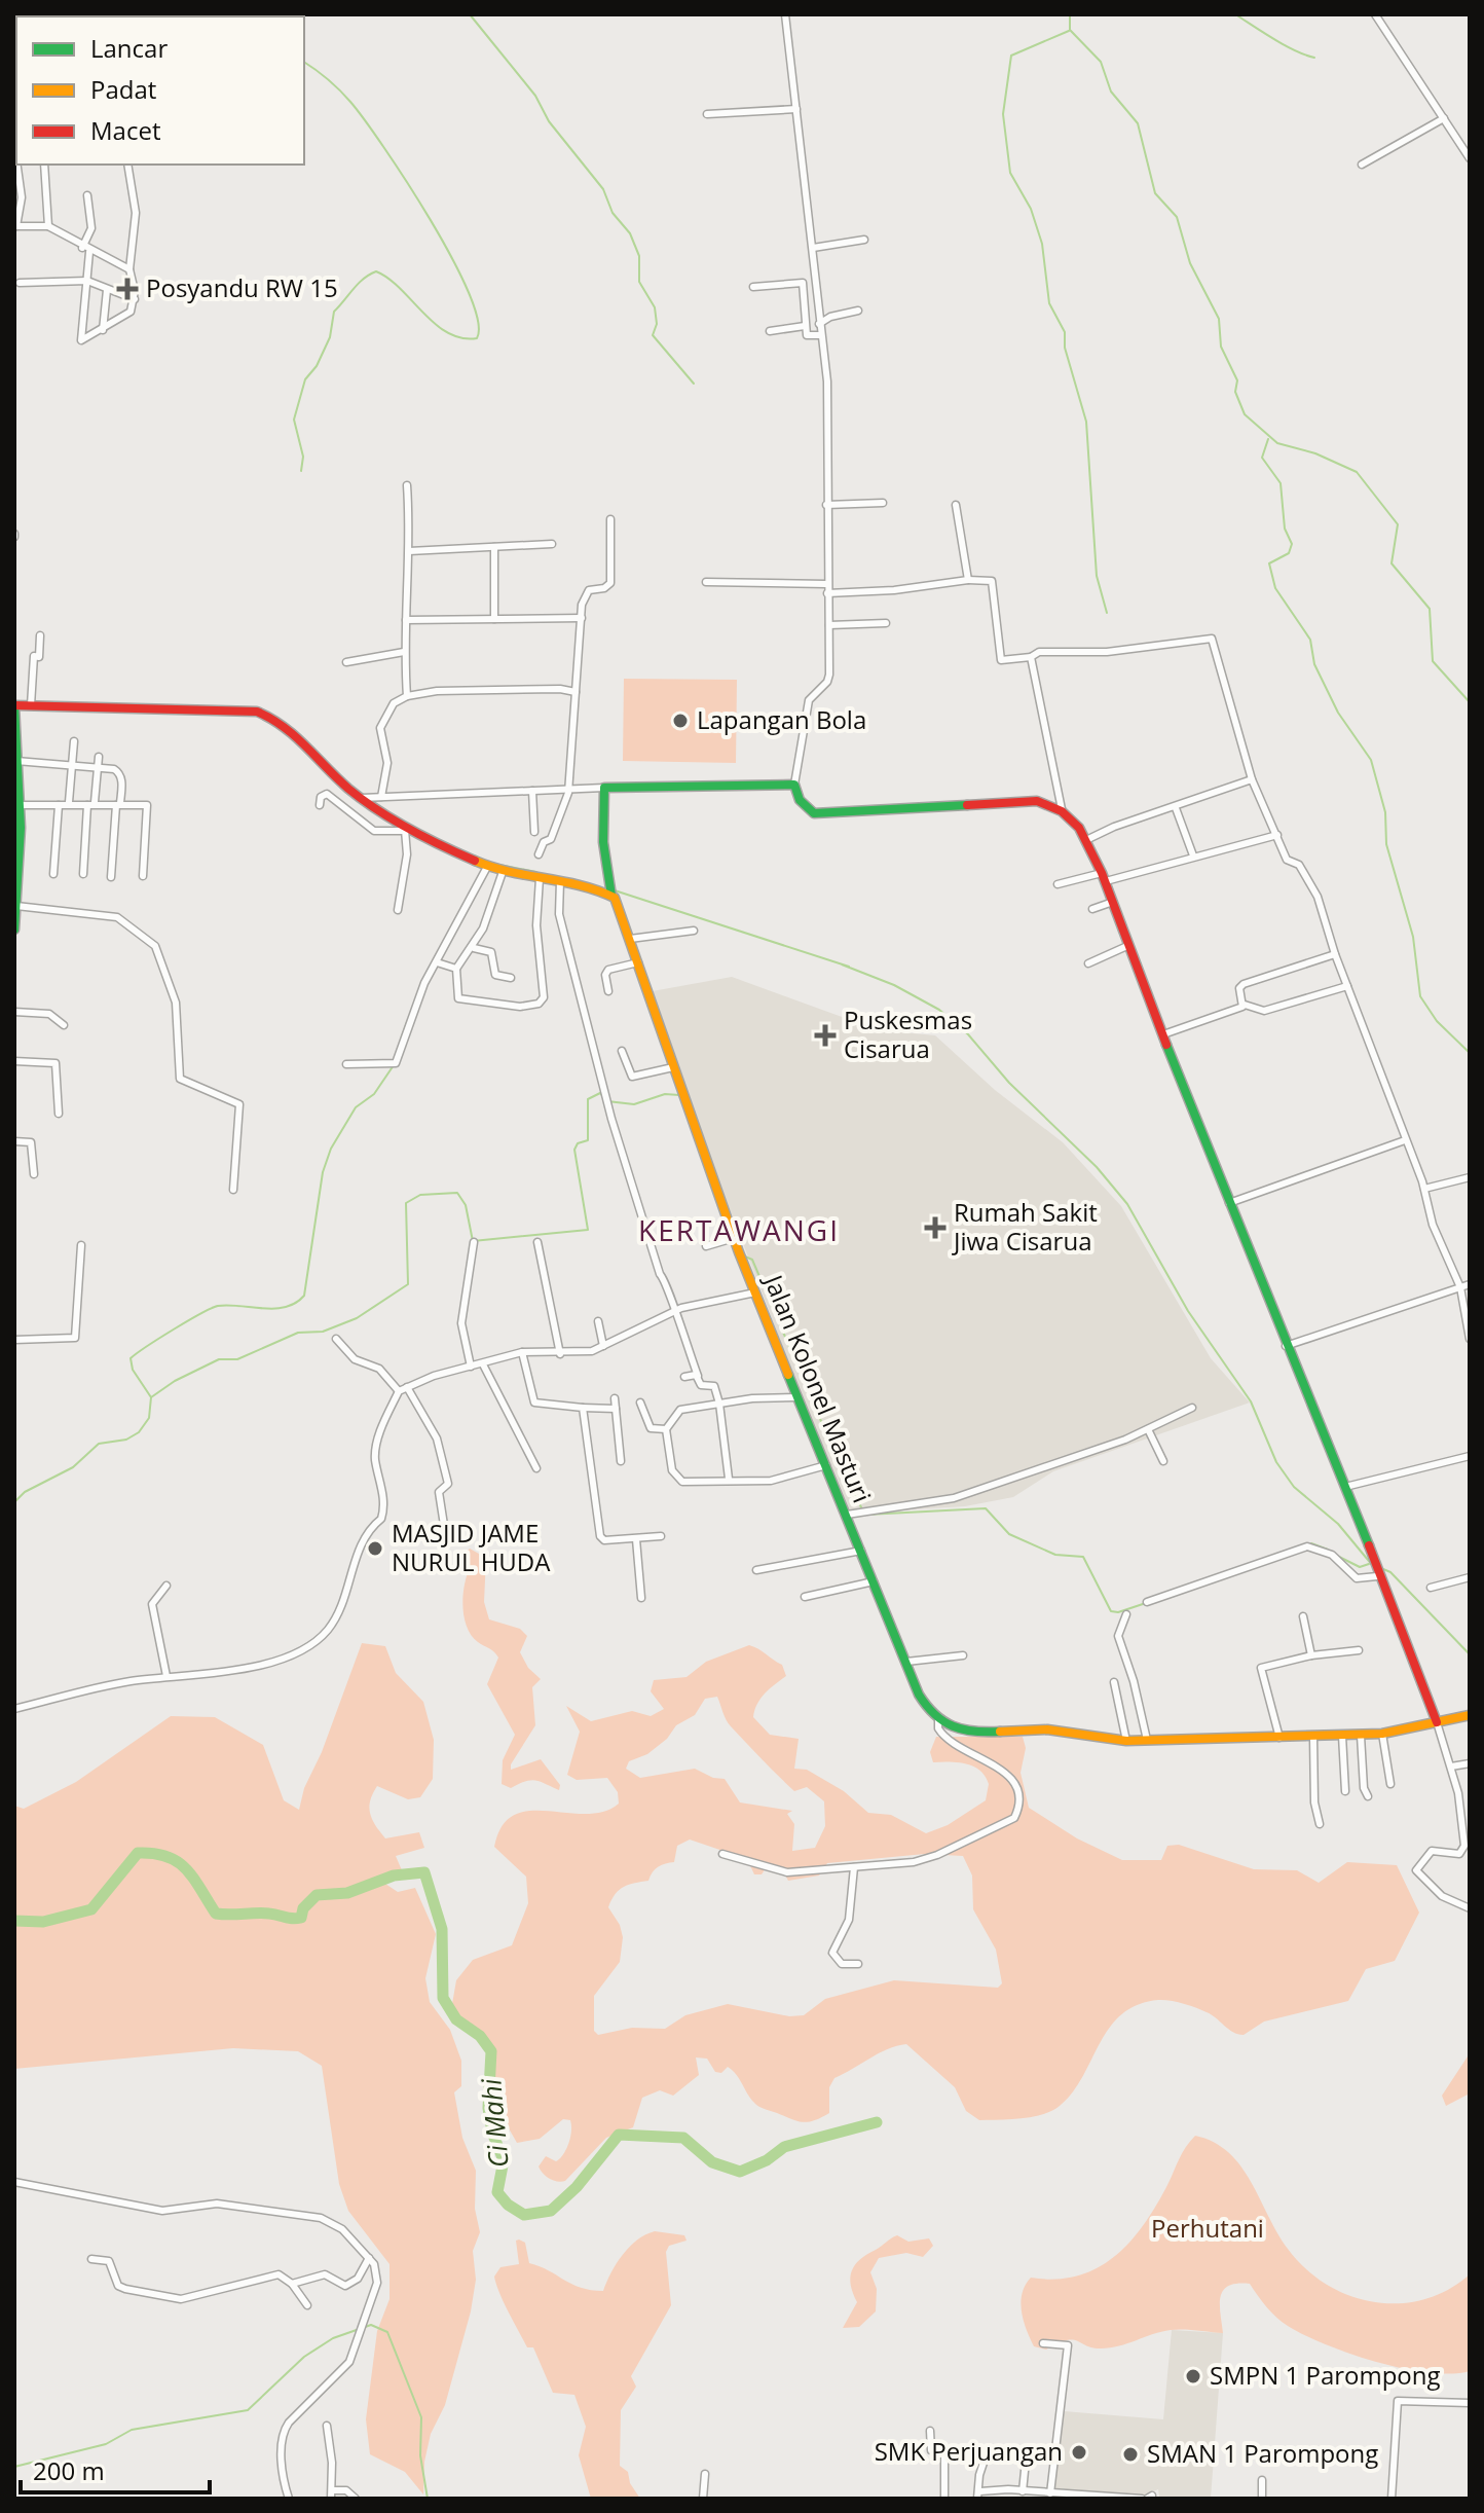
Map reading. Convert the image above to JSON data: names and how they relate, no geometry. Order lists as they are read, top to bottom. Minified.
{"streets":{"main road":["Jalan Kolonel Masturi"]},"districts":["KERTAWANGI"],"water":["Ci Mahi"],"parks":["Perhutani"],"places":{"health":["Posyandu RW 15","Puskesmas Cisarua","Rumah Sakit Jiwa Cisarua"],"other":["Lapangan Bola","MASJID JAME NURUL HUDA","SMPN 1 Parompong","SMK Perjuangan","SMAN 1 Parompong"]},"legend":["Lancar","Padat","Macet"],"scale_bar":"200 m"}
